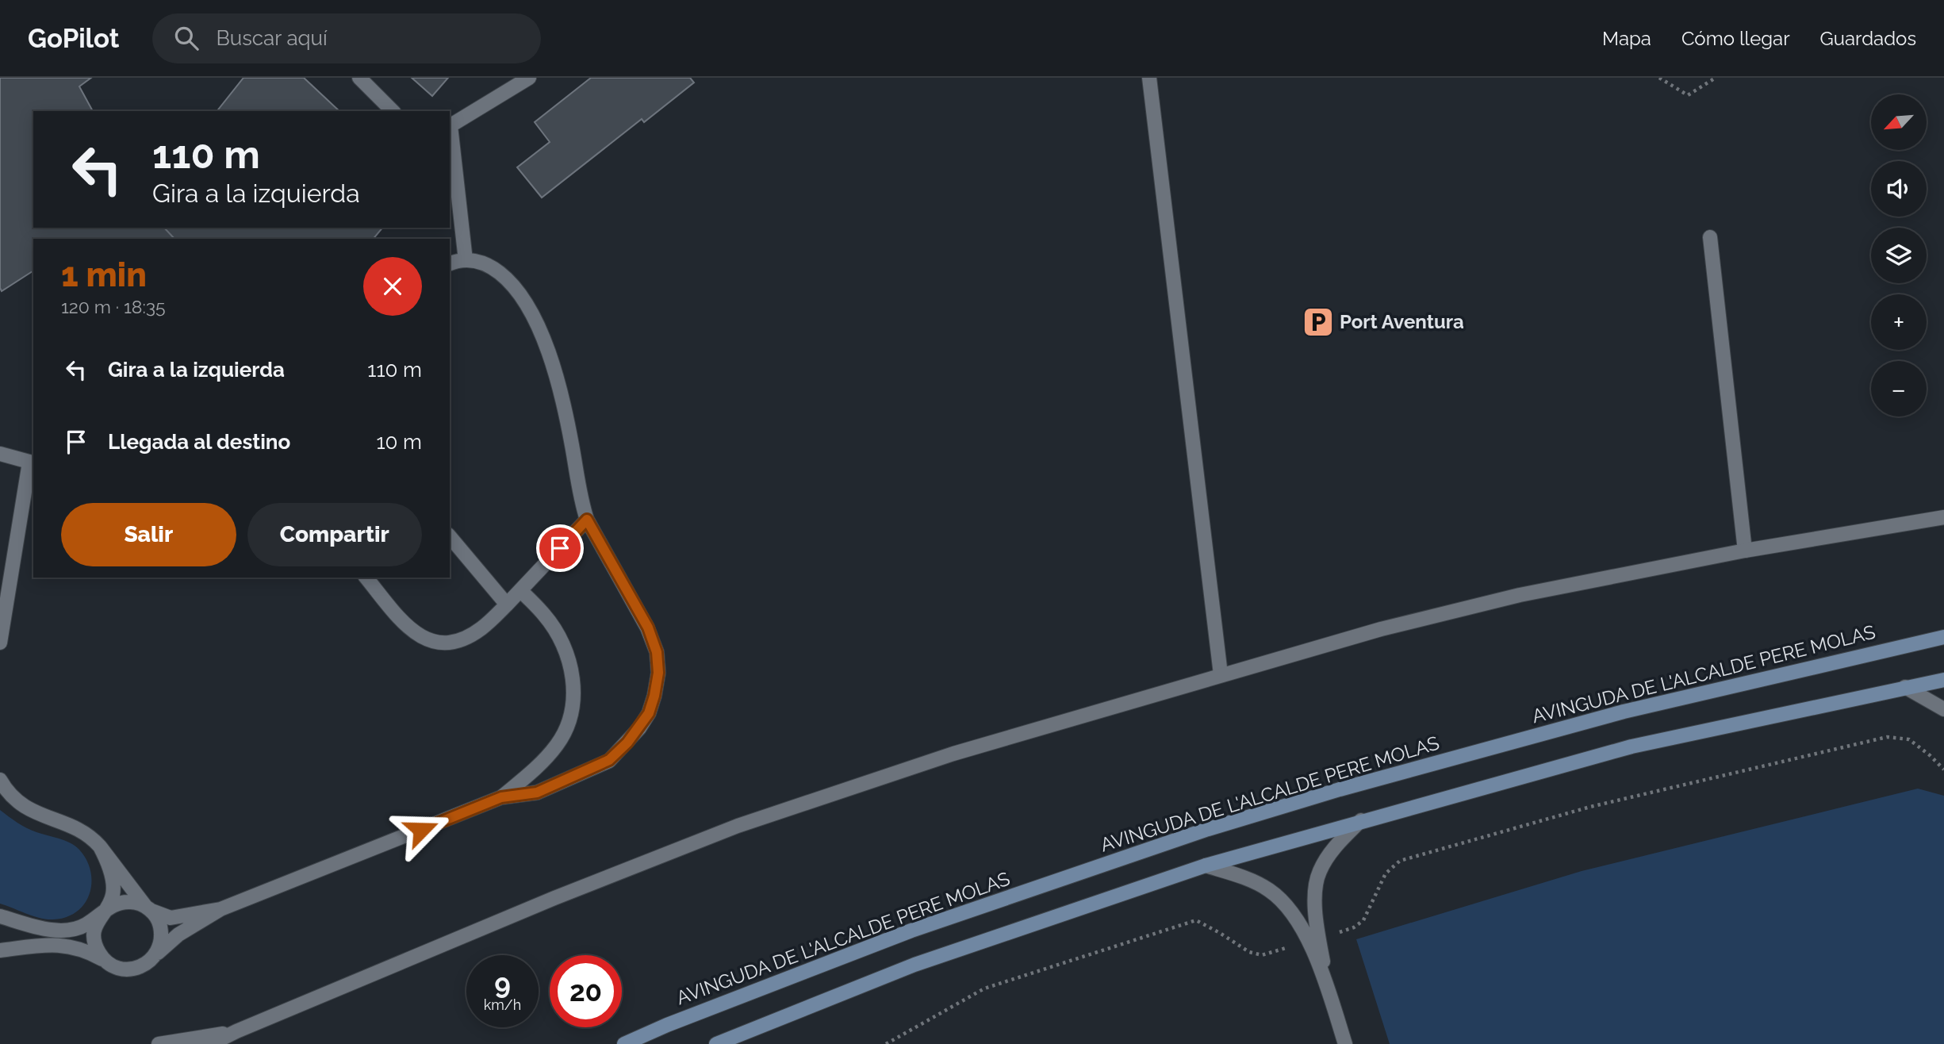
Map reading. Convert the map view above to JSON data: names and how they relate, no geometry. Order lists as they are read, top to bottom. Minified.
{"streets":{"street":["AVINGUDA DE L'ALCALDE PERE MOLAS"]},"places":{"parking":["Port Aventura"]},"north":"bottom left","page":{"header":"GoPilot","search":"Buscar aquí","nav":["Mapa","Cómo llegar","Guardados"],"map_buttons":["+","−"],"turn":["110 m","Gira a la izquierda"],"heading":["1 min","120 m · 18:35"],"list":[{"name":"Gira a la izquierda","value":"110 m"},{"name":"Llegada al destino","value":"10 m"}],"buttons":["Salir","Compartir"],"speed":"9 km/h","limit":"20"}}
